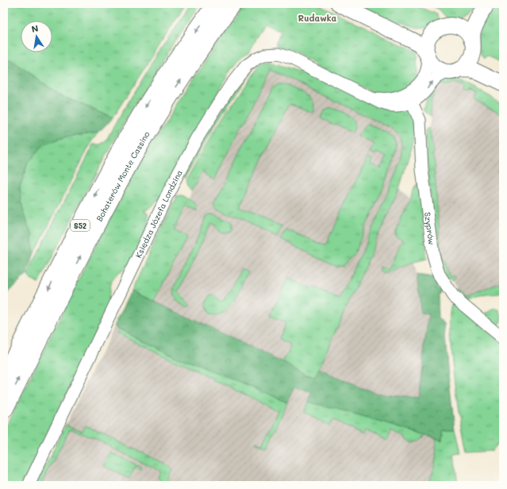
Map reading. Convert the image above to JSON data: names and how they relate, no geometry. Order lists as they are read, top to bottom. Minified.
{"streets":{"highway":["Bohaterów Monte Cassino","S52"],"street":["Księdza Józefa Londzina","Szyprów"]},"crossings":[["Księdza Józefa Londzina","Szyprów"]],"districts":["Rudawka"],"north":"top"}
